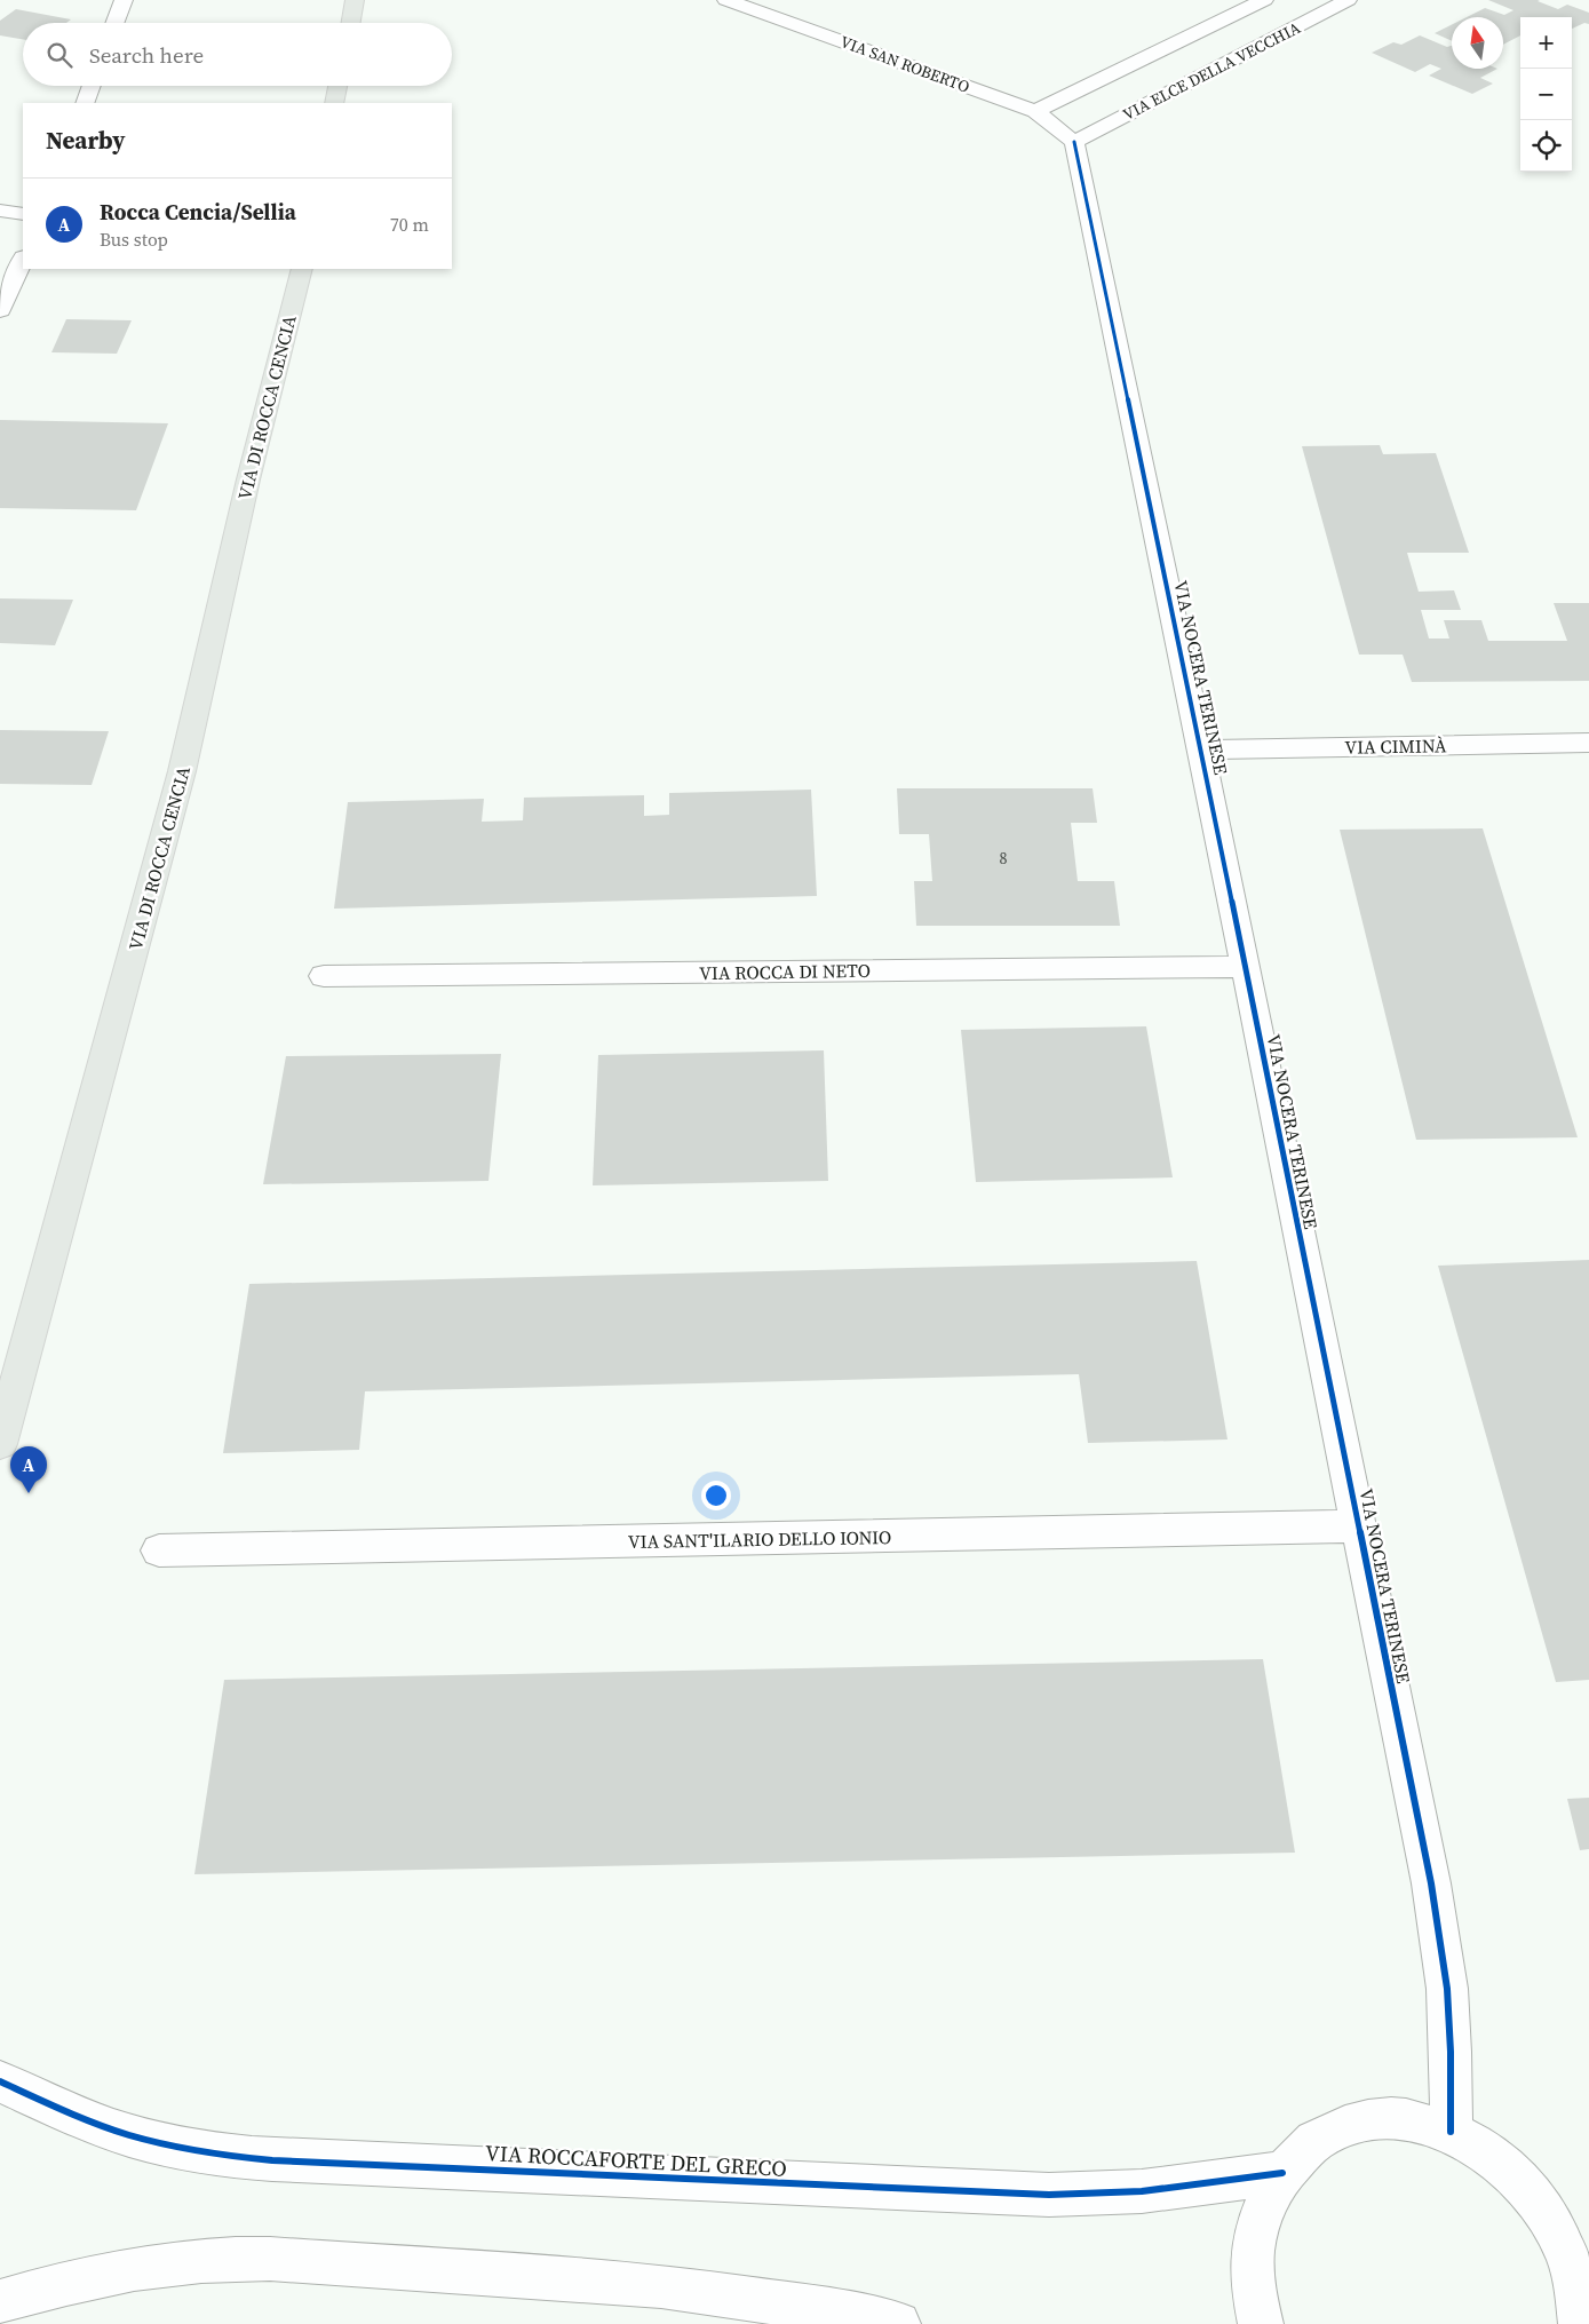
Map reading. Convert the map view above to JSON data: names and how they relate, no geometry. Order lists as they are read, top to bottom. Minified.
{"streets":{"main road":["VIA DI ROCCA CENCIA"],"street":["VIA SAN ROBERTO","VIA ELCE DELLA VECCHIA","VIA NOCERA TERINESE","VIA CIMINÀ","VIA ROCCA DI NETO","VIA SANT'ILARIO DELLO IONIO","VIA ROCCAFORTE DEL GRECO"]},"crossings":[["VIA SAN ROBERTO","VIA ELCE DELLA VECCHIA"],["VIA SAN ROBERTO","VIA NOCERA TERINESE"],["VIA ELCE DELLA VECCHIA","VIA NOCERA TERINESE"],["VIA NOCERA TERINESE","VIA CIMINÀ"],["VIA NOCERA TERINESE","VIA ROCCA DI NETO"],["VIA NOCERA TERINESE","VIA SANT'ILARIO DELLO IONIO"]],"house_numbers":["8"],"north":"top","page":{"map_buttons":["+","−"],"search":"Search here","heading":"Nearby","list":[{"mark":"A","name":"Rocca Cencia/Sellia","note":"Bus stop","value":"70 m"}],"pins":"A"}}
